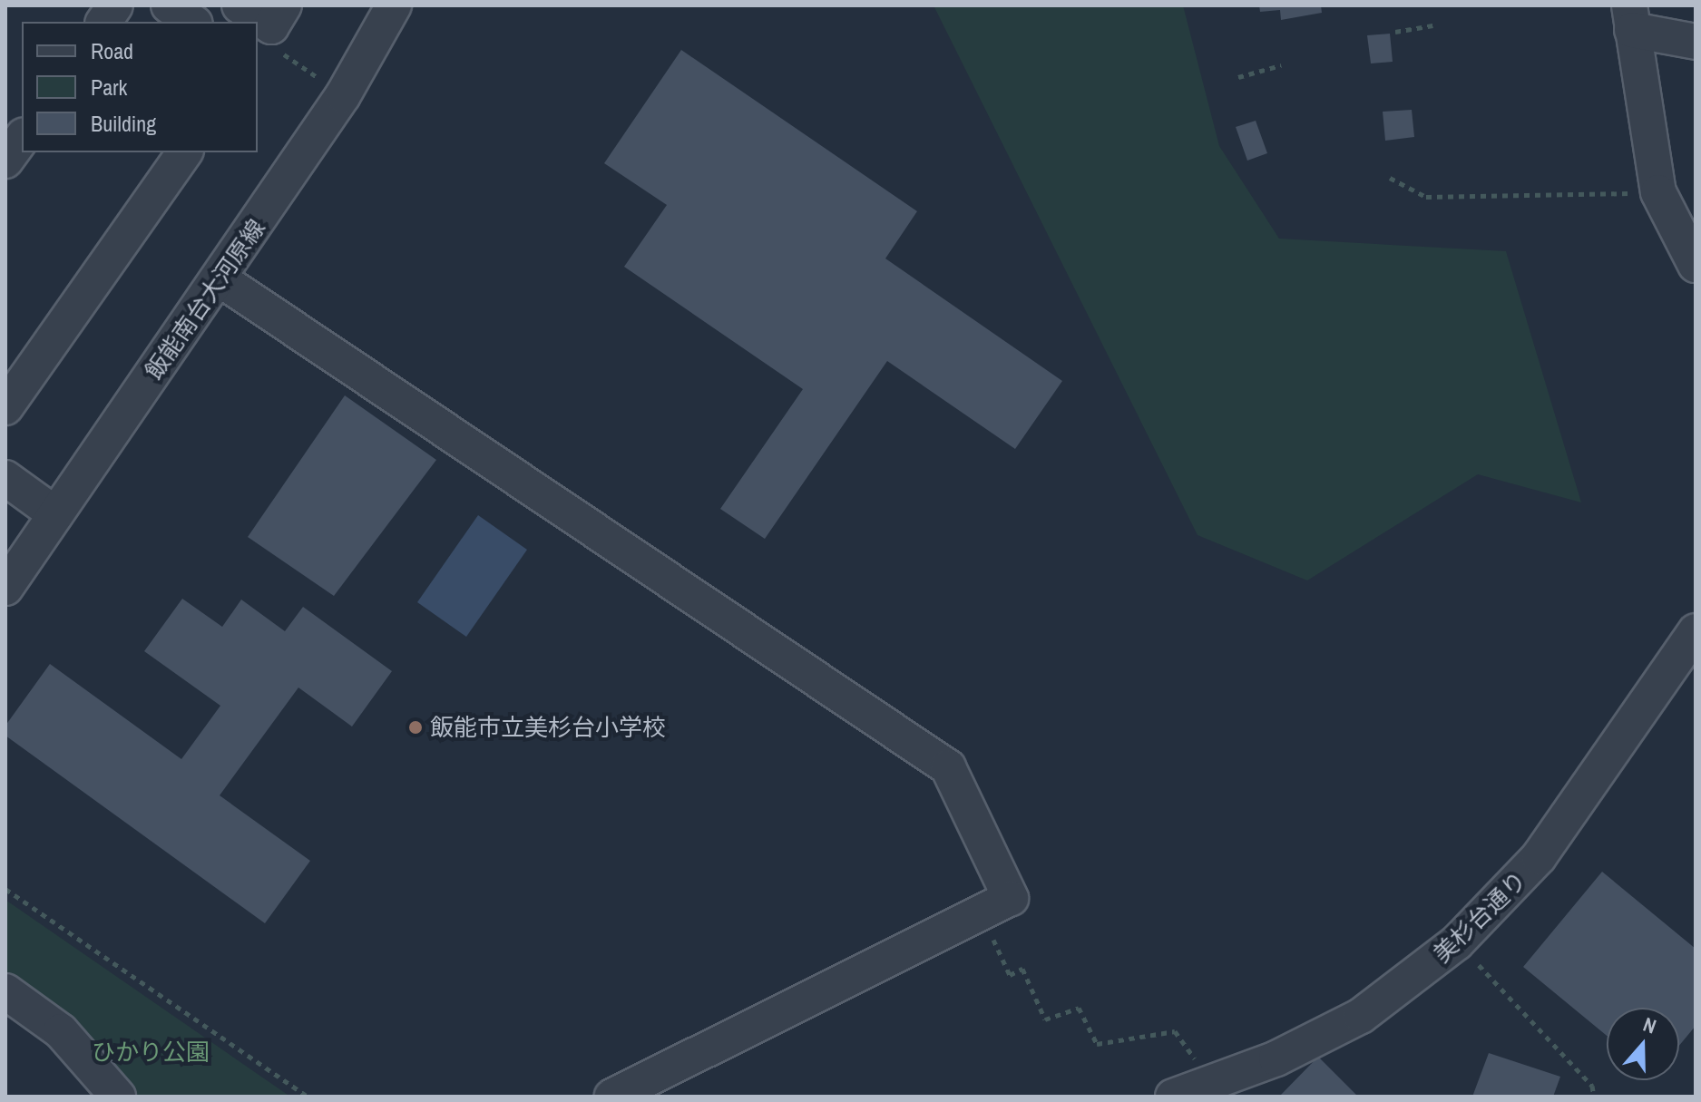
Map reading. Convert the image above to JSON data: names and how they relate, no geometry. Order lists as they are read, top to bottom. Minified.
{"streets":{"street":["飯能南台大河原線","美杉台通り"]},"parks":["ひかり公園"],"places":["飯能市立美杉台小学校"],"legend":["Road","Park","Building"],"north":"top"}
